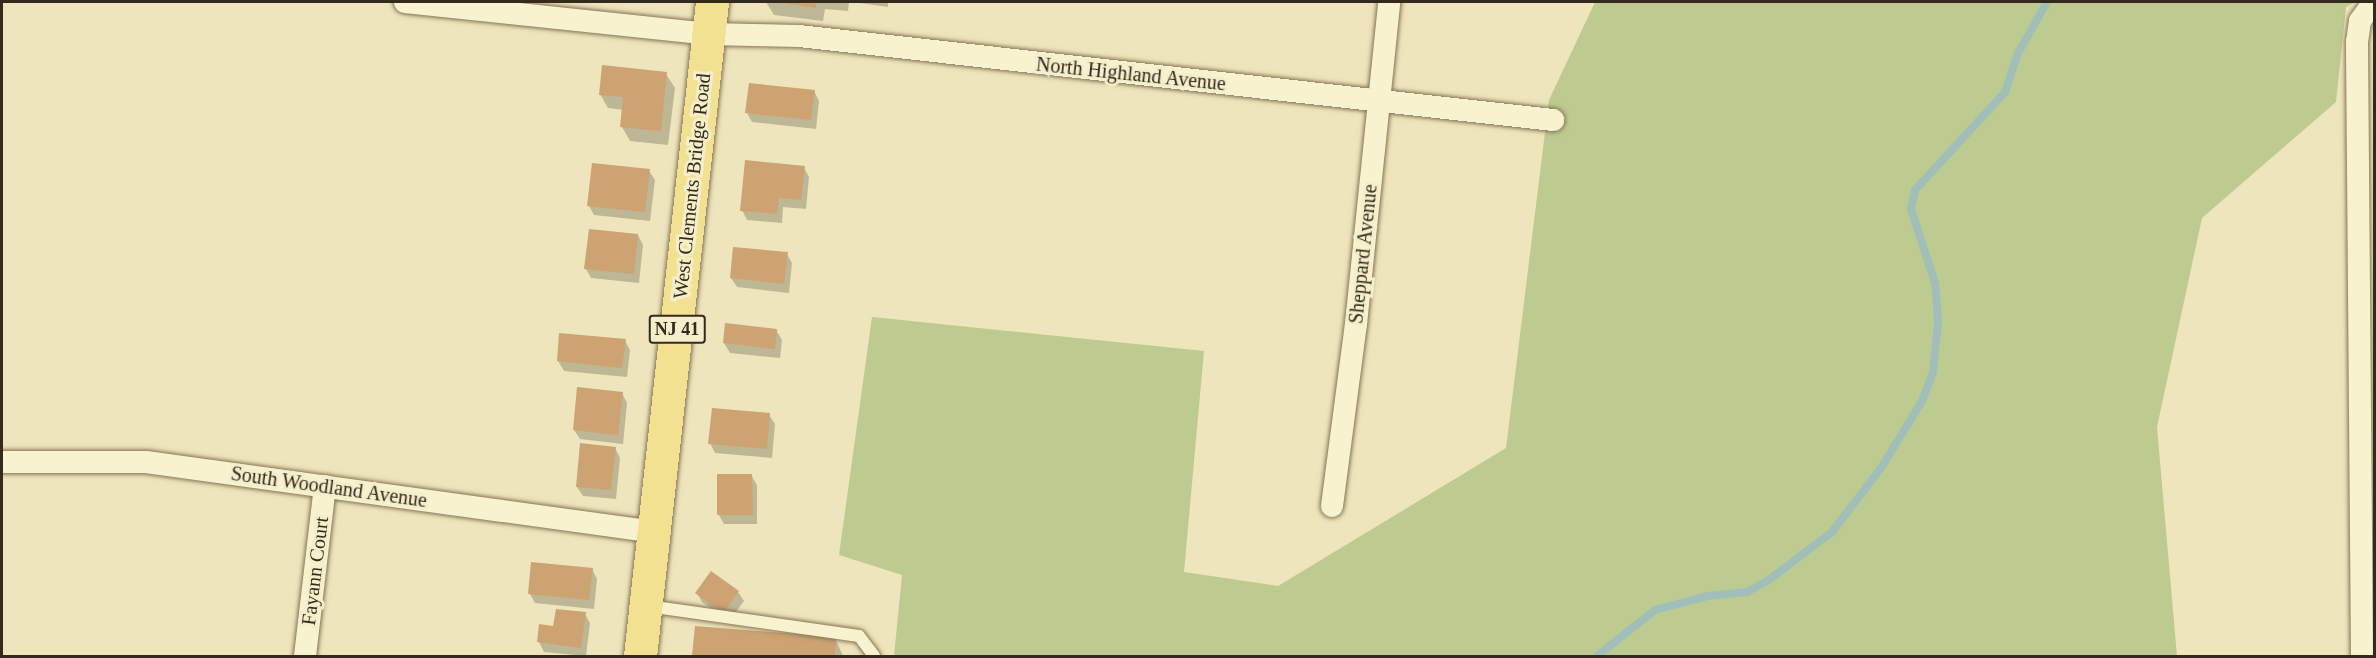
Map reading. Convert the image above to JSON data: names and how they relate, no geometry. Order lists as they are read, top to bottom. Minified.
{"streets":{"main road":["West Clements Bridge Road","NJ 41"],"street":["North Highland Avenue","Sheppard Avenue","South Woodland Avenue","Fayann Court"]},"crossings":[["North Highland Avenue","West Clements Bridge Road"],["North Highland Avenue","Sheppard Avenue"],["West Clements Bridge Road","South Woodland Avenue"],["South Woodland Avenue","Fayann Court"]]}
